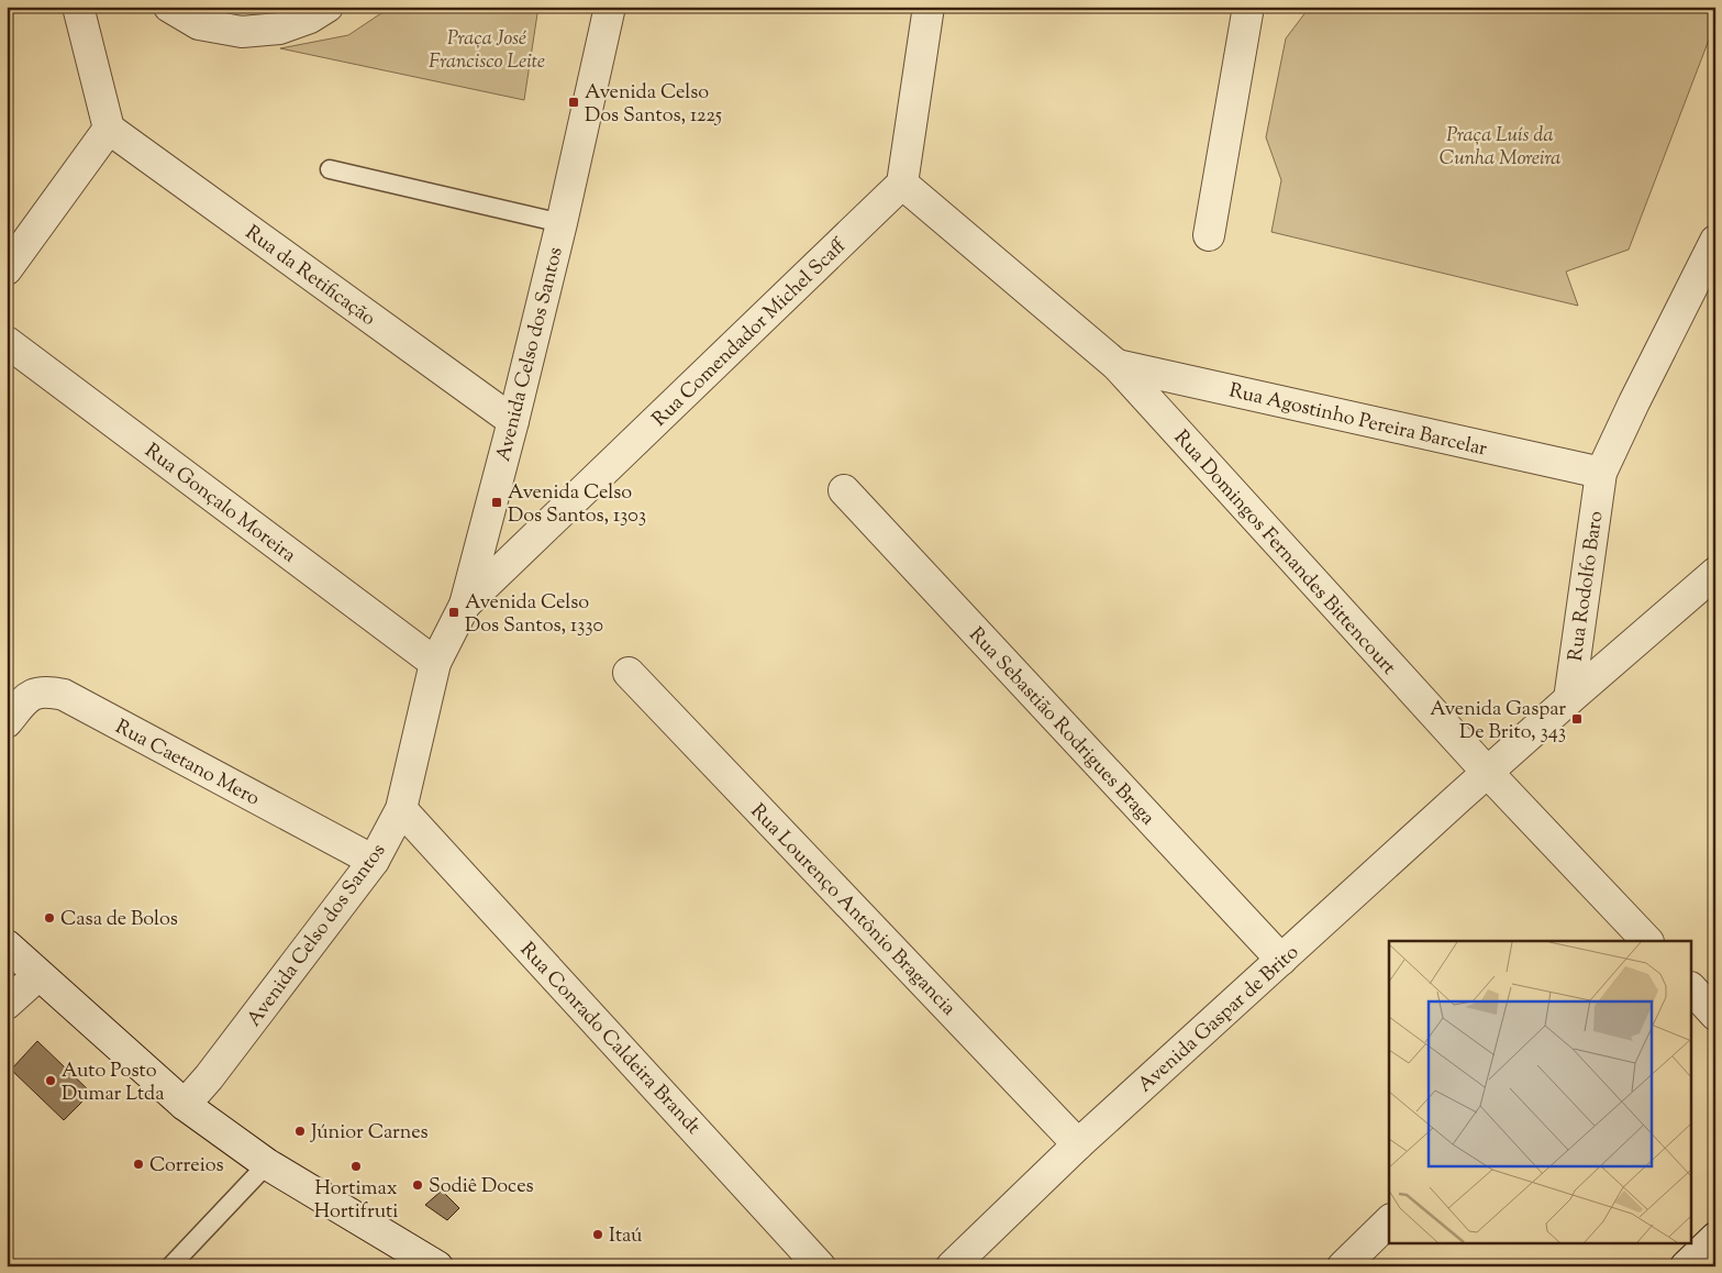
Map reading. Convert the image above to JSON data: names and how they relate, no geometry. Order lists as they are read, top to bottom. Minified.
{"streets":{"street":["Rua da Retificação","Rua Comendador Michel Scaff","Avenida Celso dos Santos","Rua Agostinho Pereira Barcelar","Rua Gonçalo Moreira","Rua Domingos Fernandes Bittencourt","Rua Rodolfo Baro","Rua Sebastião Rodrigues Braga","Rua Caetano Mero","Rua Lourenço Antônio Bragancia","Avenida Gaspar de Brito","Rua Conrado Caldeira Brandt"]},"crossings":[["Rua da Retificação","Avenida Celso dos Santos"],["Rua Comendador Michel Scaff","Avenida Celso dos Santos"],["Rua Comendador Michel Scaff","Rua Domingos Fernandes Bittencourt"],["Avenida Celso dos Santos","Rua Gonçalo Moreira"],["Avenida Celso dos Santos","Rua Caetano Mero"],["Avenida Celso dos Santos","Rua Conrado Caldeira Brandt"],["Rua Agostinho Pereira Barcelar","Rua Domingos Fernandes Bittencourt"],["Rua Agostinho Pereira Barcelar","Rua Rodolfo Baro"],["Rua Domingos Fernandes Bittencourt","Avenida Gaspar de Brito"],["Rua Rodolfo Baro","Avenida Gaspar de Brito"],["Rua Sebastião Rodrigues Braga","Avenida Gaspar de Brito"],["Rua Lourenço Antônio Bragancia","Avenida Gaspar de Brito"]],"parks":["Praça José Francisco Leite","Praça Luís da Cunha Moreira"],"places":{"transit":["Avenida Celso Dos Santos, 1225","Avenida Celso Dos Santos, 1303","Avenida Celso Dos Santos, 1330","Avenida Gaspar De Brito, 343"],"other":["Casa de Bolos","Auto Posto Dumar Ltda","Júnior Carnes","Correios","Hortimax Hortifruti","Sodiê Doces","Itaú"]}}
